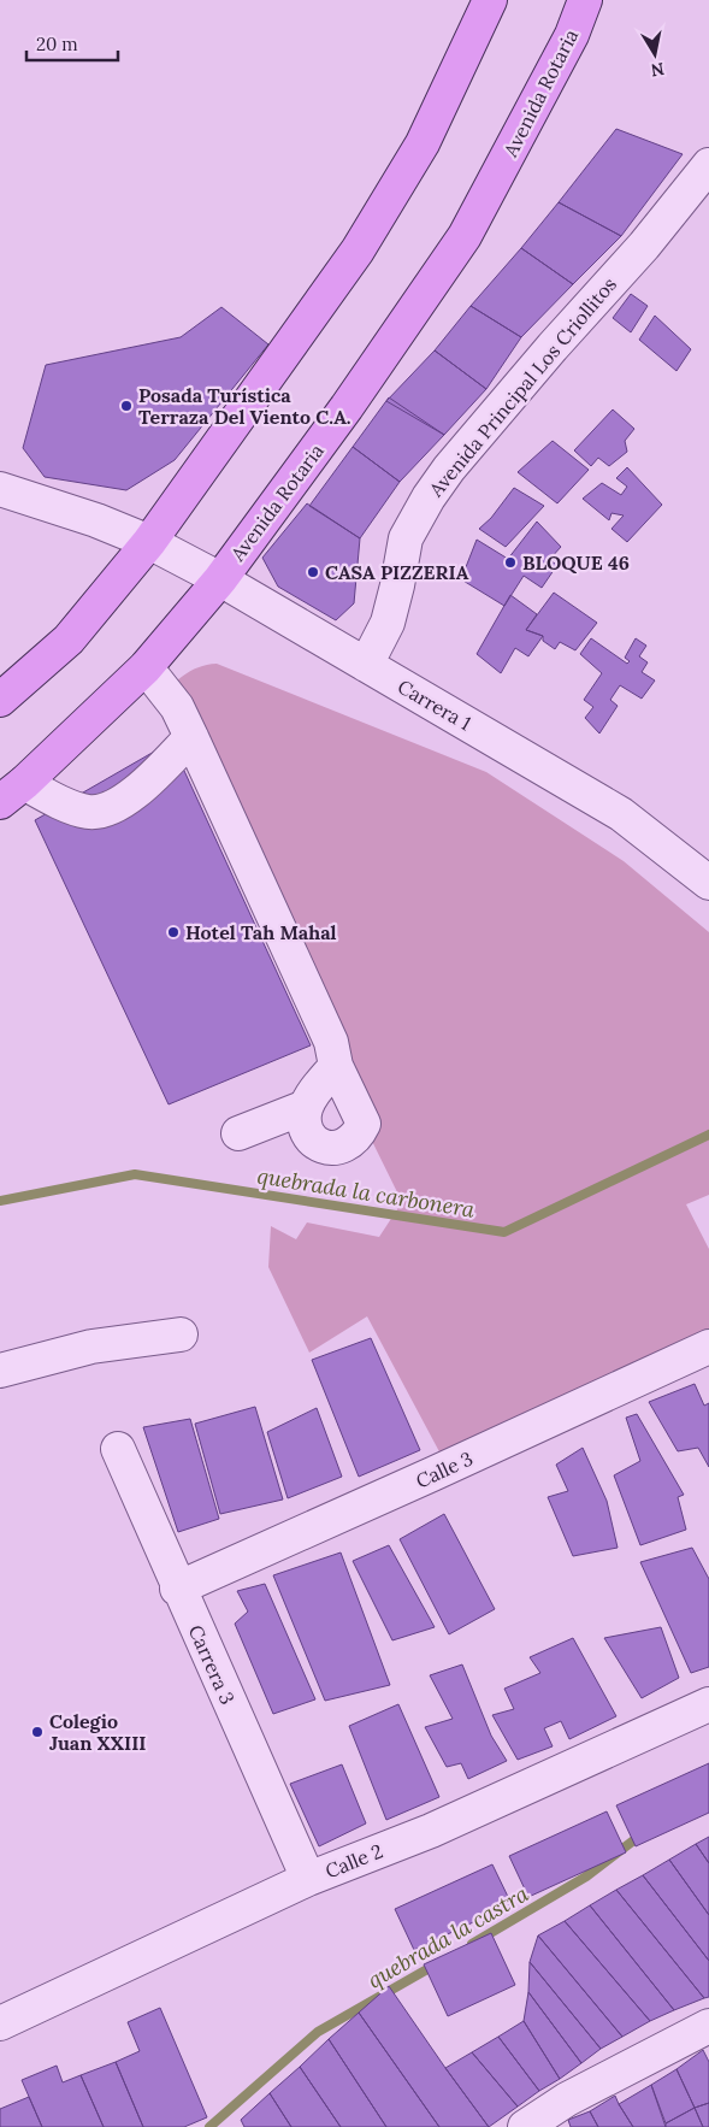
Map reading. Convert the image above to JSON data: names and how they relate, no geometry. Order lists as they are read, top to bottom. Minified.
{"streets":{"main road":["Avenida Rotaria"],"street":["Avenida Principal Los Criollitos","Carrera 1","Calle 3","Carrera 3","Calle 2"]},"crossings":[["Avenida Rotaria","Carrera 1"],["Avenida Principal Los Criollitos","Carrera 1"],["Calle 3","Carrera 3"],["Carrera 3","Calle 2"]],"water":["quebrada la carbonera","quebrada la castra"],"places":["Posada Turística Terraza Del Viento C.A.","BLOQUE 46","CASA PIZZERIA","Hotel Tah Mahal","Colegio Juan XXIII"],"scale_bar":"20 m","north":"bottom"}
